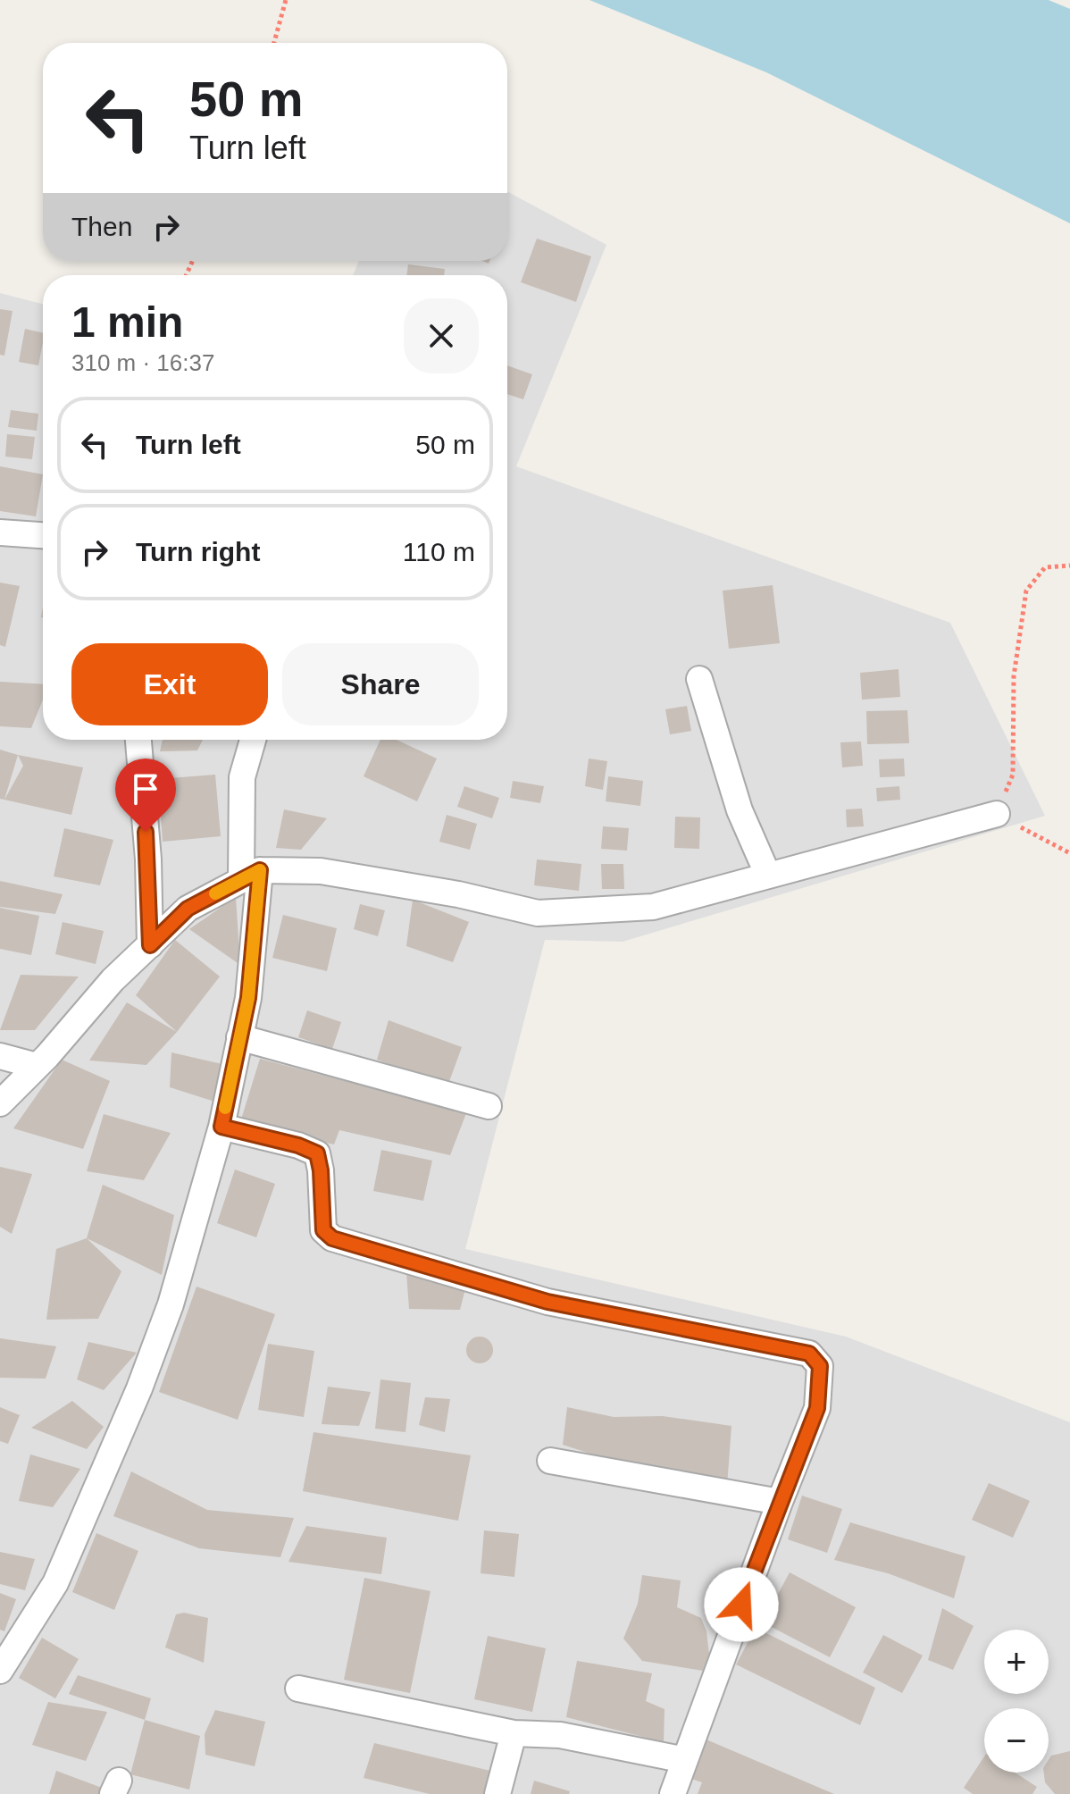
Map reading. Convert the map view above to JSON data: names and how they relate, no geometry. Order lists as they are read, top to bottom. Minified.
{"page":{"turn":["50 m","Turn left"],"then":"Then","heading":["1 min","310 m · 16:37"],"list":[{"name":"Turn left","value":"50 m"},{"name":"Turn right","value":"110 m"}],"buttons":["Exit","Share"],"map_buttons":["+","−"]}}
